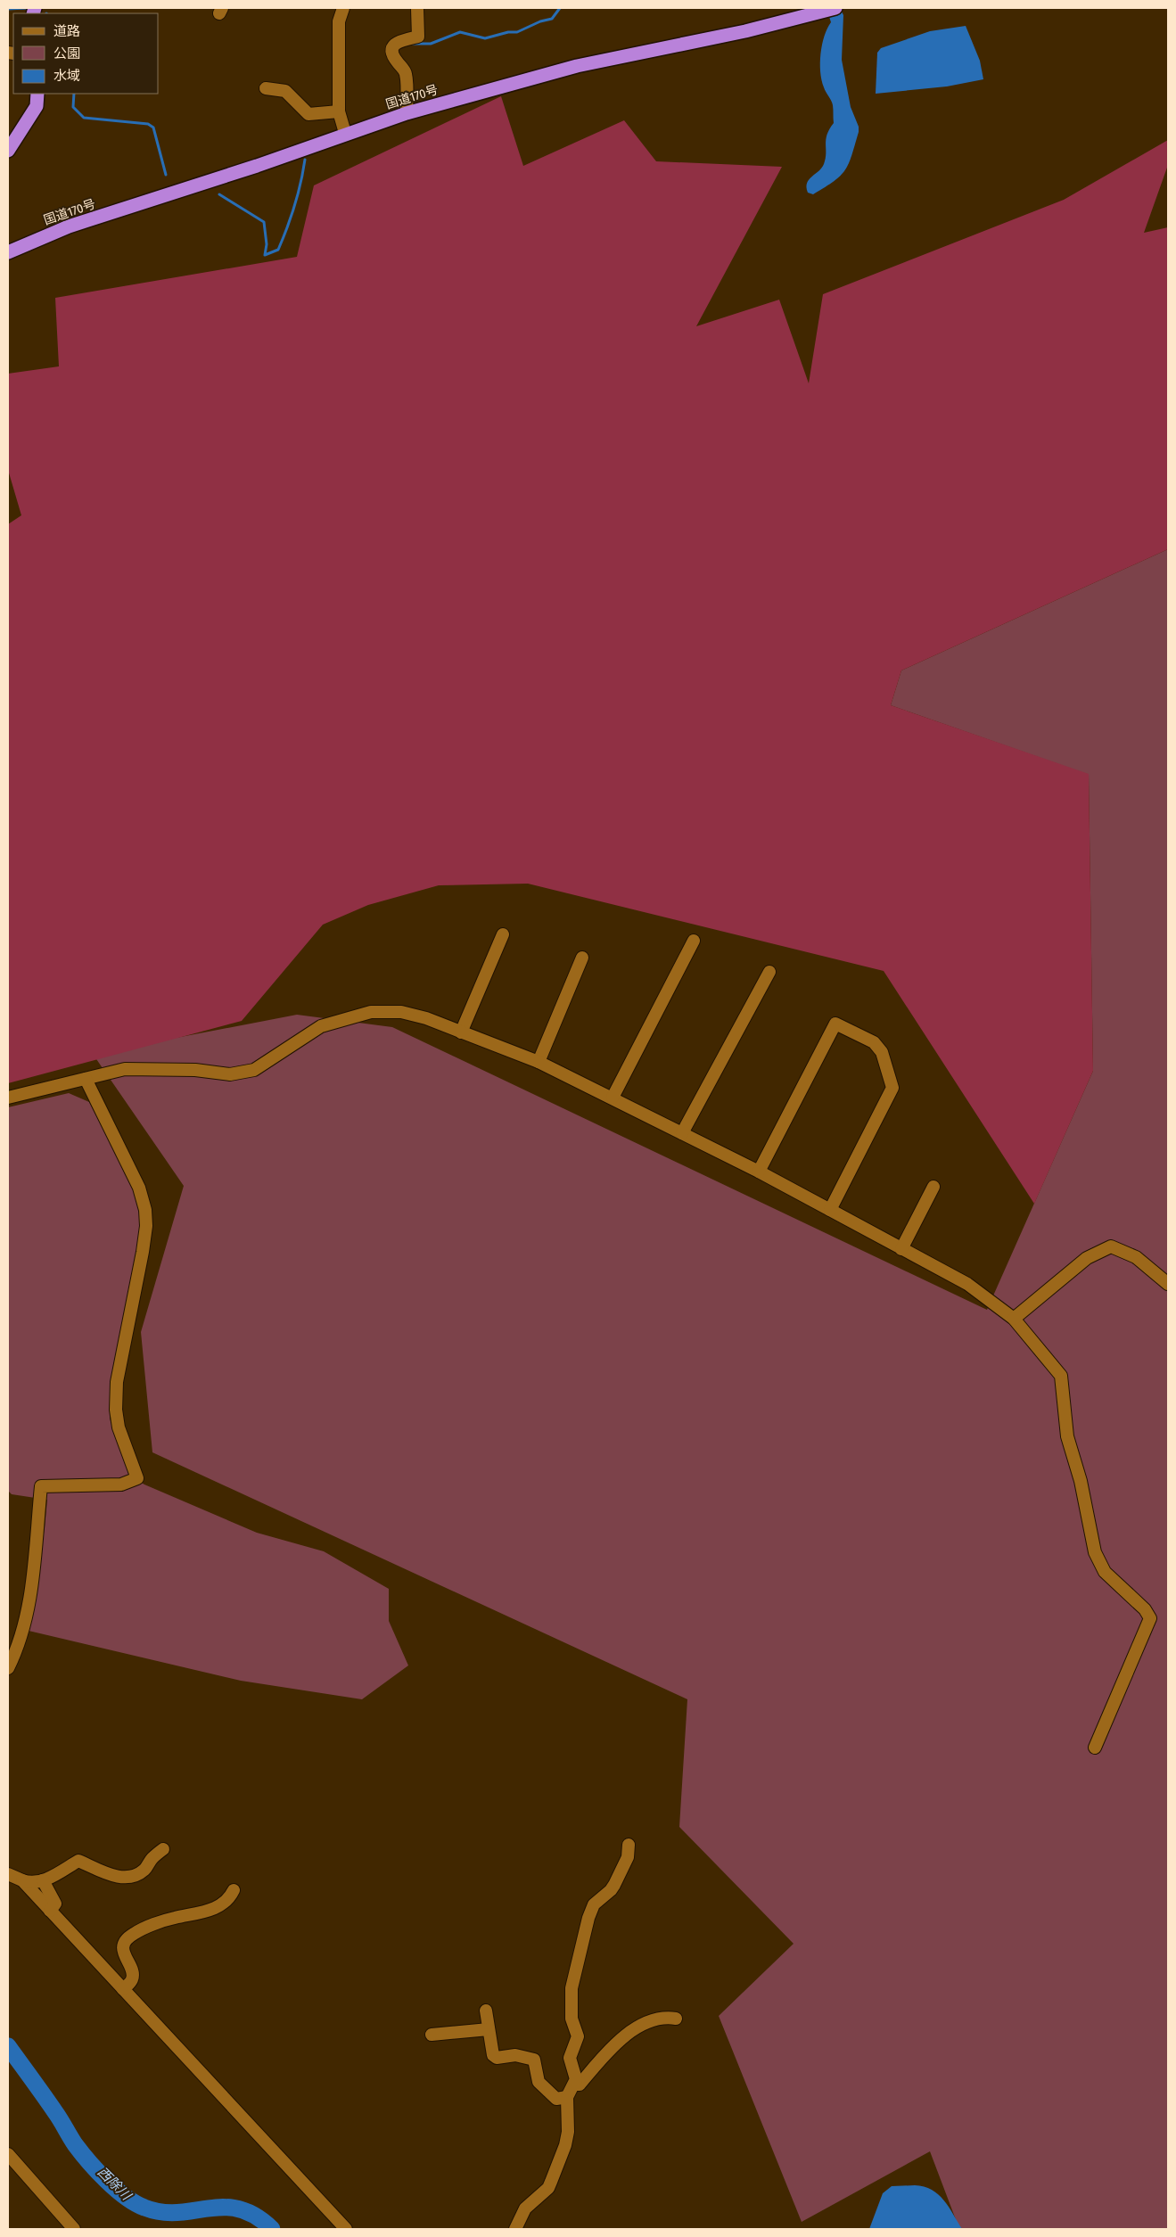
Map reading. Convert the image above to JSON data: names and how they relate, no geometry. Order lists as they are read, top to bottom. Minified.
{"streets":{"highway":["国道170号"]},"water":["西除川"],"legend":["道路","公園","水域"]}
